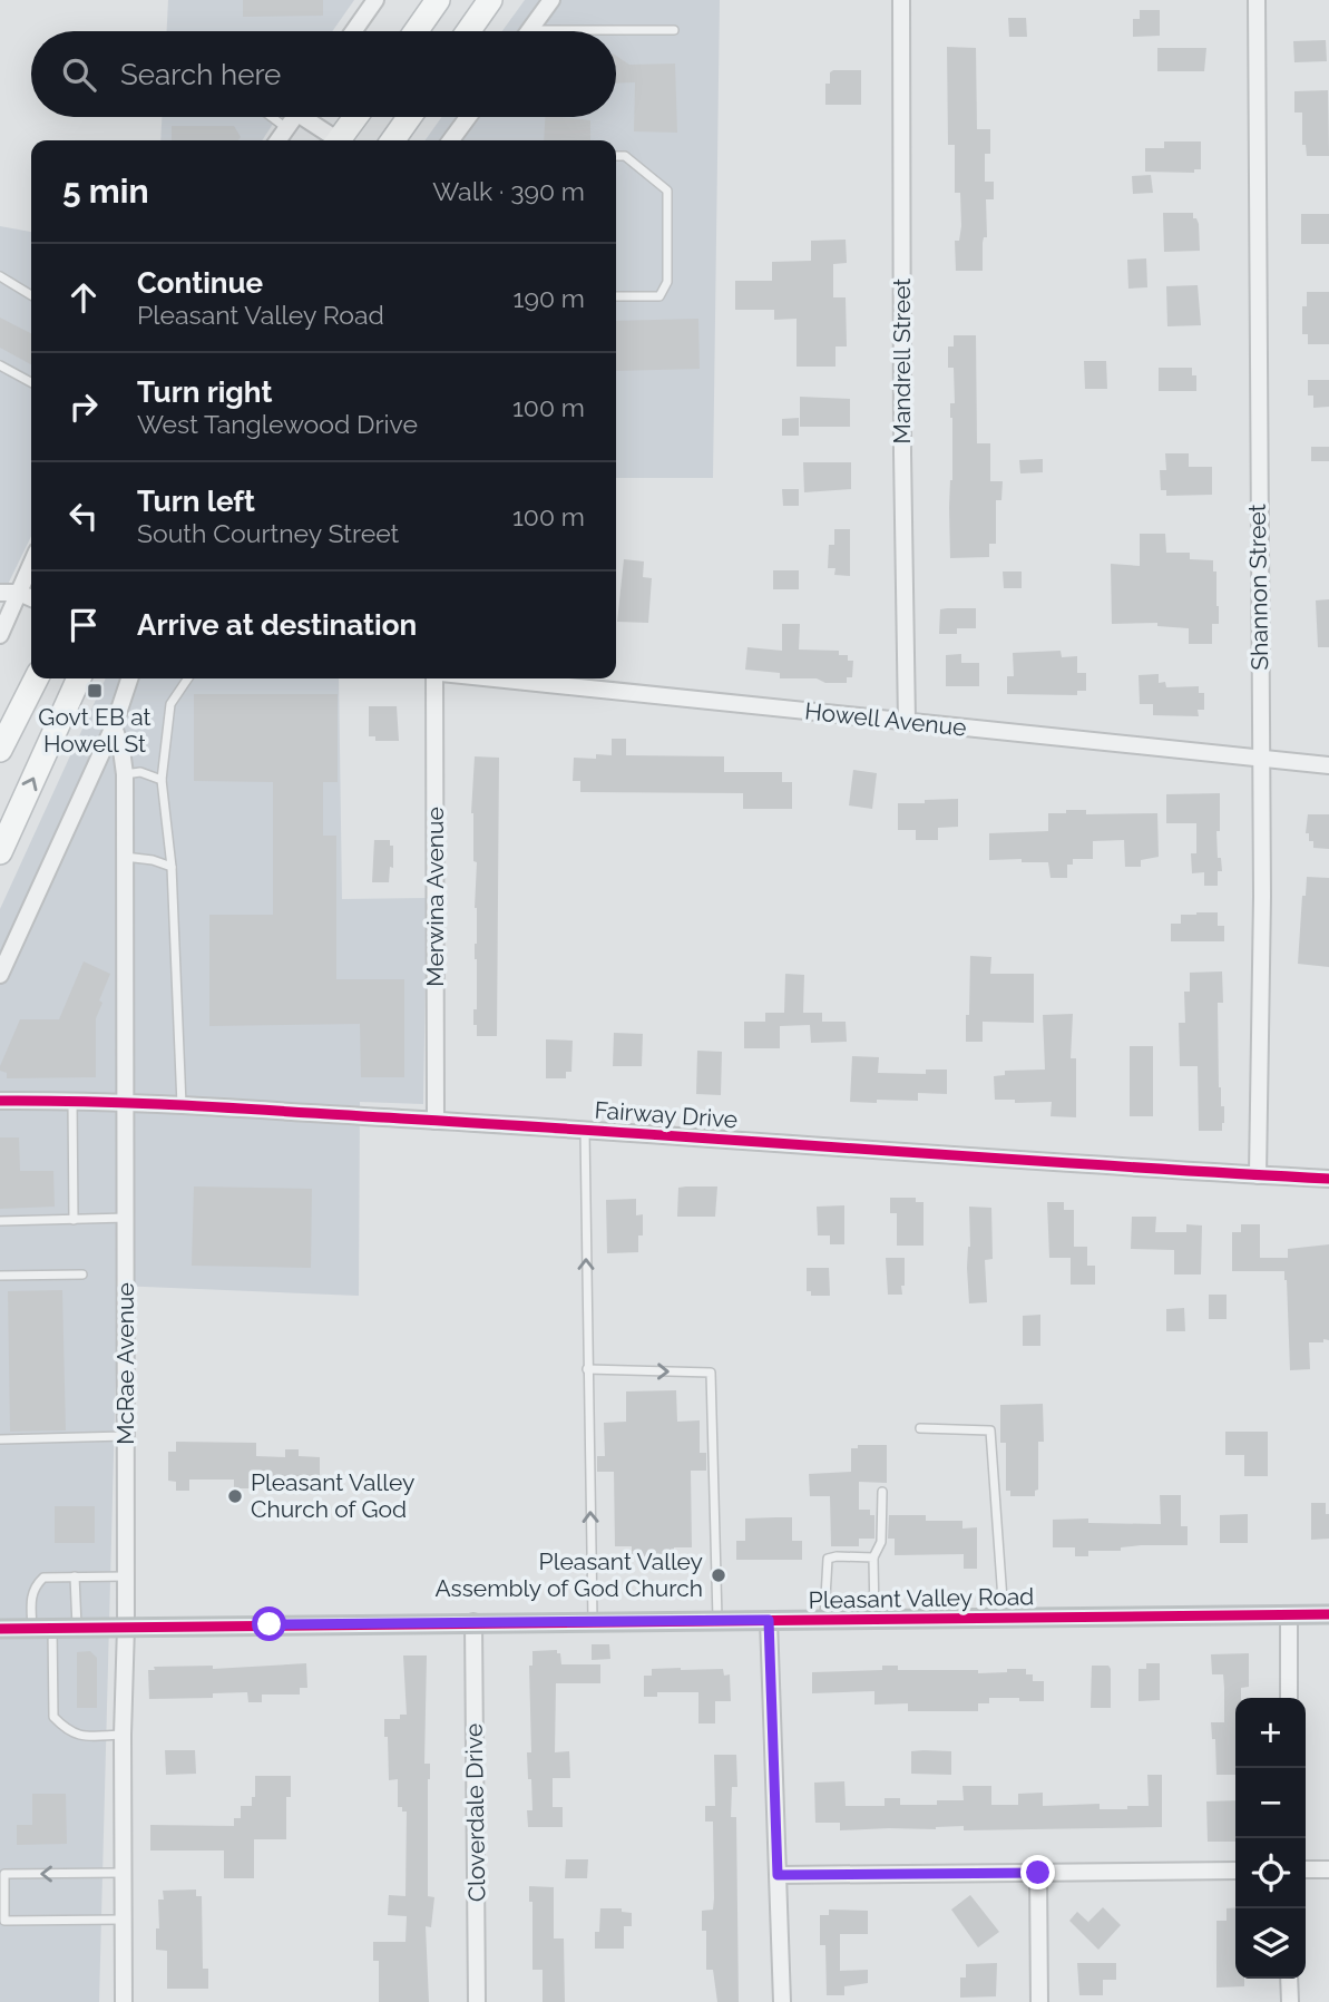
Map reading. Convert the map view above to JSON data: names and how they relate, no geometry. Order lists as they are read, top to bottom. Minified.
{"streets":{"street":["Mandrell Street","Shannon Street","Howell Avenue","Merwina Avenue","Fairway Drive","McRae Avenue","Pleasant Valley Road","Cloverdale Drive"]},"crossings":[["Mandrell Street","Howell Avenue"],["Shannon Street","Howell Avenue"],["Shannon Street","Fairway Drive"],["Merwina Avenue","Fairway Drive"],["Fairway Drive","McRae Avenue"],["McRae Avenue","Pleasant Valley Road"],["Pleasant Valley Road","Cloverdale Drive"]],"places":{"transit":["Govt EB at Howell St"],"other":["Pleasant Valley Church of God","Pleasant Valley Assembly of God Church"]},"page":{"search":"Search here","heading":["5 min","Walk · 390 m"],"list":[["Continue","Pleasant Valley Road","190 m"],["Turn right","West Tanglewood Drive","100 m"],["Turn left","South Courtney Street","100 m"],"Arrive at destination"],"map_buttons":["+","−"]}}
